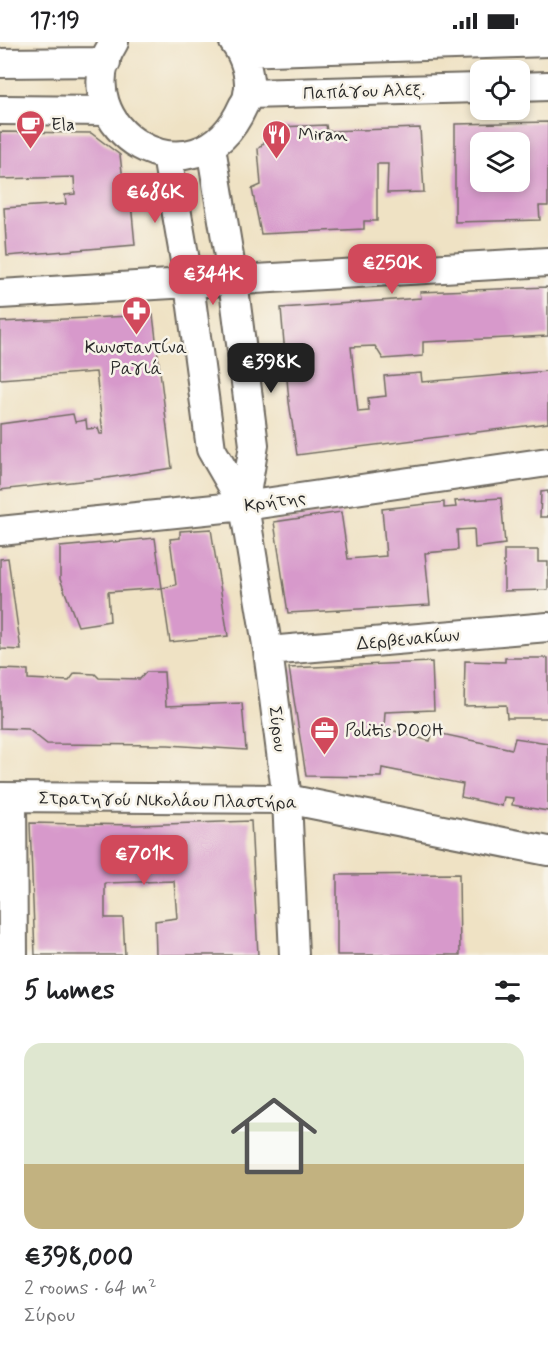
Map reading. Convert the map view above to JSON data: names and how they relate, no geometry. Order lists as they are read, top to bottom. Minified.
{"streets":{"street":["Παπάγου Αλεξ.","Κρήτης","Δερβενακίων","Σύρου","Στρατηγού Νικολάου Πλαστήρα"]},"crossings":[["Κρήτης","Σύρου"],["Δερβενακίων","Σύρου"],["Σύρου","Στρατηγού Νικολάου Πλαστήρα"]],"places":{"cafe":["Ela"],"restaurant":["Miran"],"pharmacy":["Κωνσταντίνα Ραγιά"],"office":["Politis DOOH"]},"page":{"status":"17:19","price":["€686K","€250K","€344K","€398K","€701K"],"heading":"5 homes","list":[{"name":"€398,000","note":"2 rooms · 64 m² · Σύρου"}]}}
